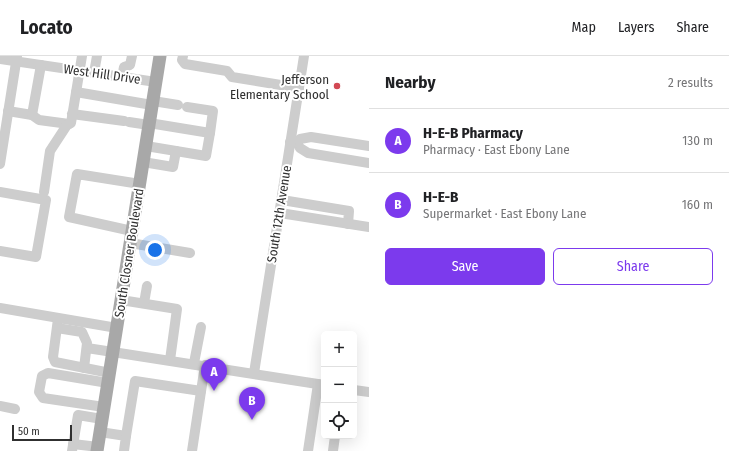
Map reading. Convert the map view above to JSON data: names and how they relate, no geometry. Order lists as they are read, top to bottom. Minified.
{"streets":{"main road":["South Closner Boulevard"],"street":["West Hill Drive","South 12th Avenue"]},"crossings":[["West Hill Drive","South Closner Boulevard"]],"places":["Jefferson Elementary School"],"scale_bar":"50 m","page":{"header":"Locato","nav":["Map","Layers","Share"],"heading":["Nearby","2 results"],"list":[{"mark":"A","name":"H-E-B Pharmacy","note":"Pharmacy · East Ebony Lane","value":"130 m"},{"mark":"B","name":"H-E-B","note":"Supermarket · East Ebony Lane","value":"160 m"}],"buttons":["Save","Share"],"map_buttons":["+","−"],"pins":["A","B"],"scale":"50 m"}}
